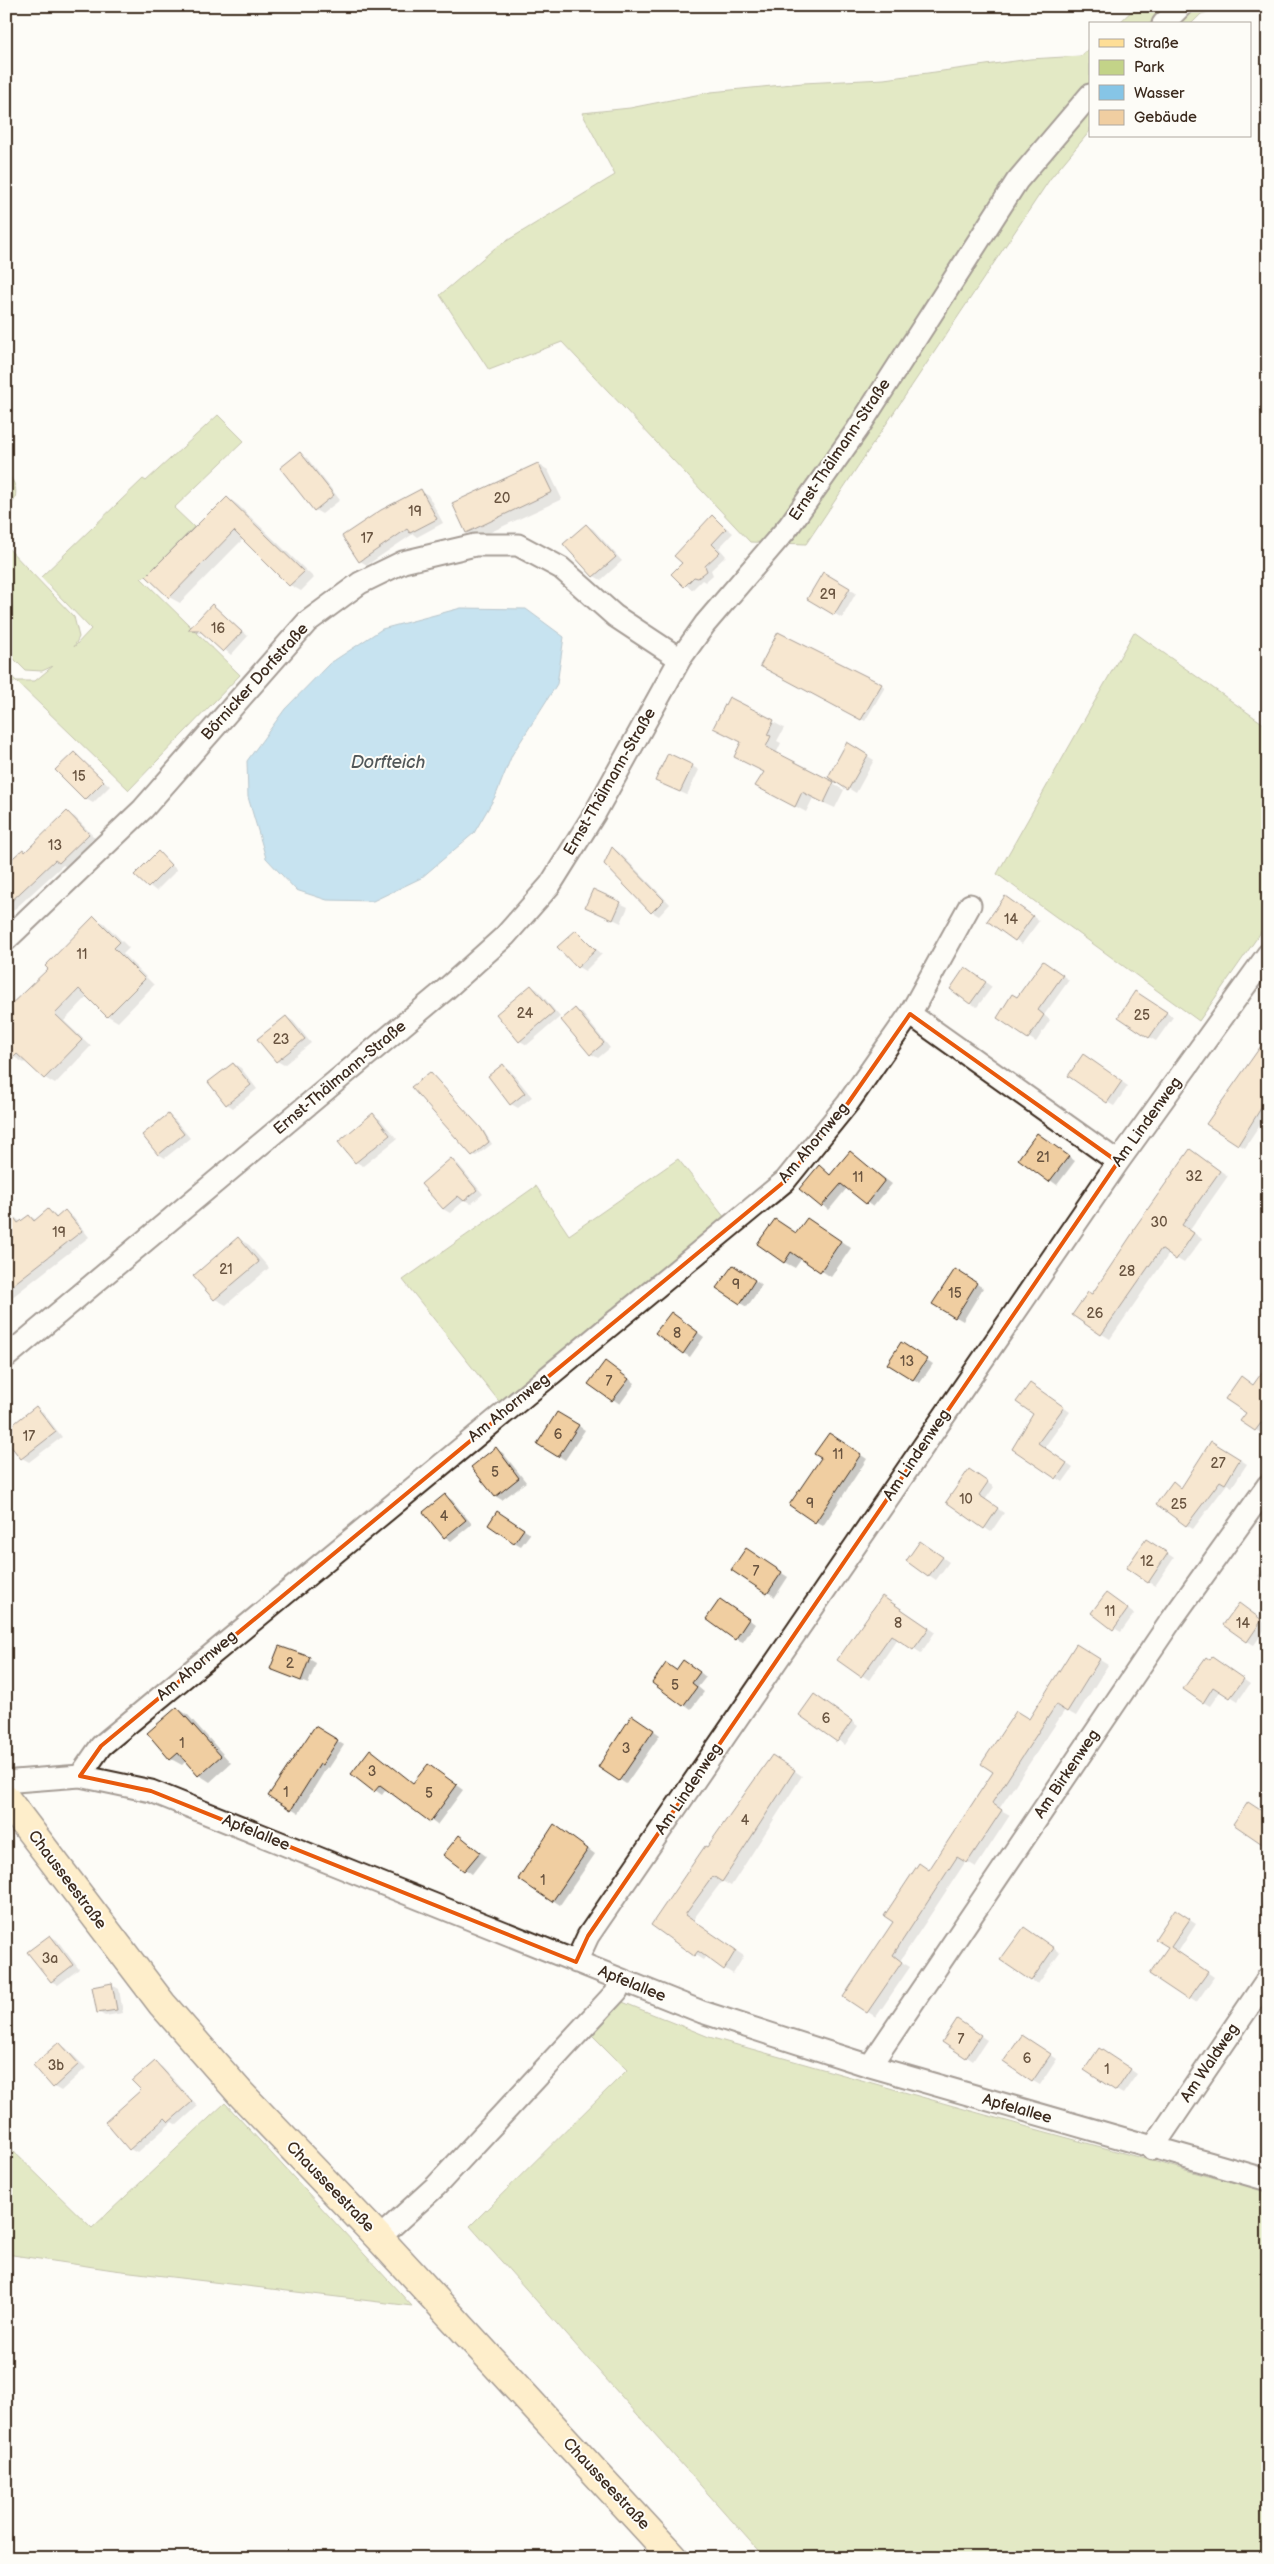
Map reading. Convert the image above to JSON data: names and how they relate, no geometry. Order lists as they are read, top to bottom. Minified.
{"streets":{"main road":["Chausseestraße"],"street":["Ernst-Thälmann-Straße","Börnicker Dorfstraße","Am Lindenweg","Am Ahornweg","Am Birkenweg","Apfelallee","Am Waldweg"]},"crossings":[["Ernst-Thälmann-Straße","Börnicker Dorfstraße"],["Am Lindenweg","Apfelallee"],["Am Ahornweg","Apfelallee"],["Am Birkenweg","Apfelallee"],["Apfelallee","Am Waldweg"]],"water":["Dorfteich"],"house_numbers":["20","19","17","29","16","15","13","14","11","24","25","23","21","32","11","30","19","21","28","9","15","26","8","13","7","6","17","11","27","5","10","9","25","4","12","7","11","8","14","2","5","6","1","3","3","1","5","4","1","3a","7","6","3b","1"],"legend":["Straße","Park","Wasser","Gebäude"]}
